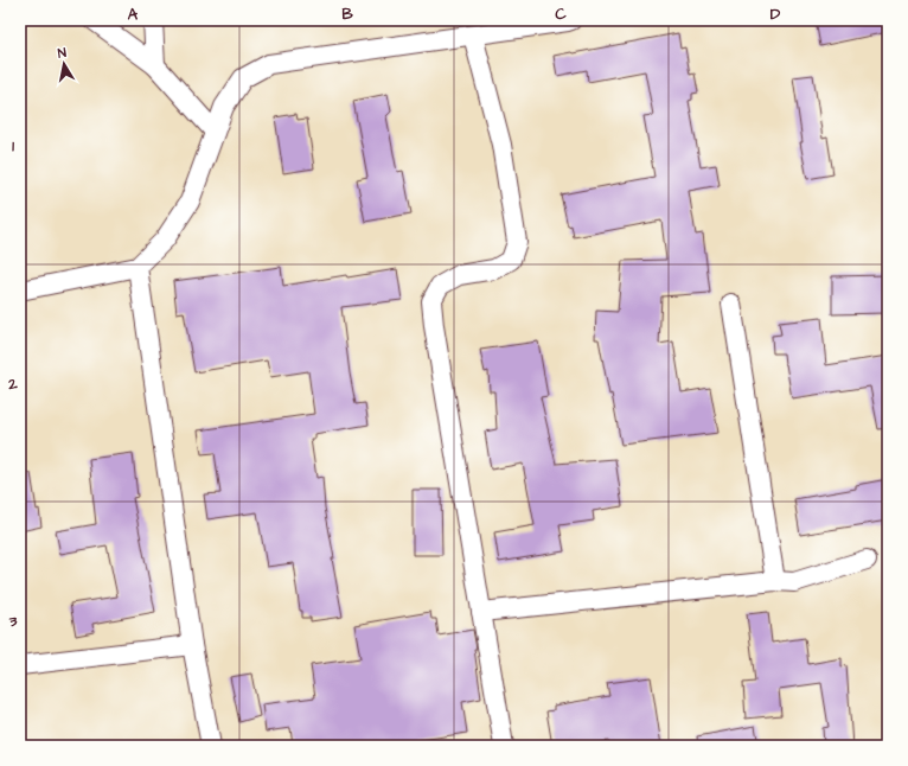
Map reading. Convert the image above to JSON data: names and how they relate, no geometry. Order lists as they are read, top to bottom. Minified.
{"north":"top","grid":{"columns":["A","B","C","D"],"rows":["1","2","3"]}}
